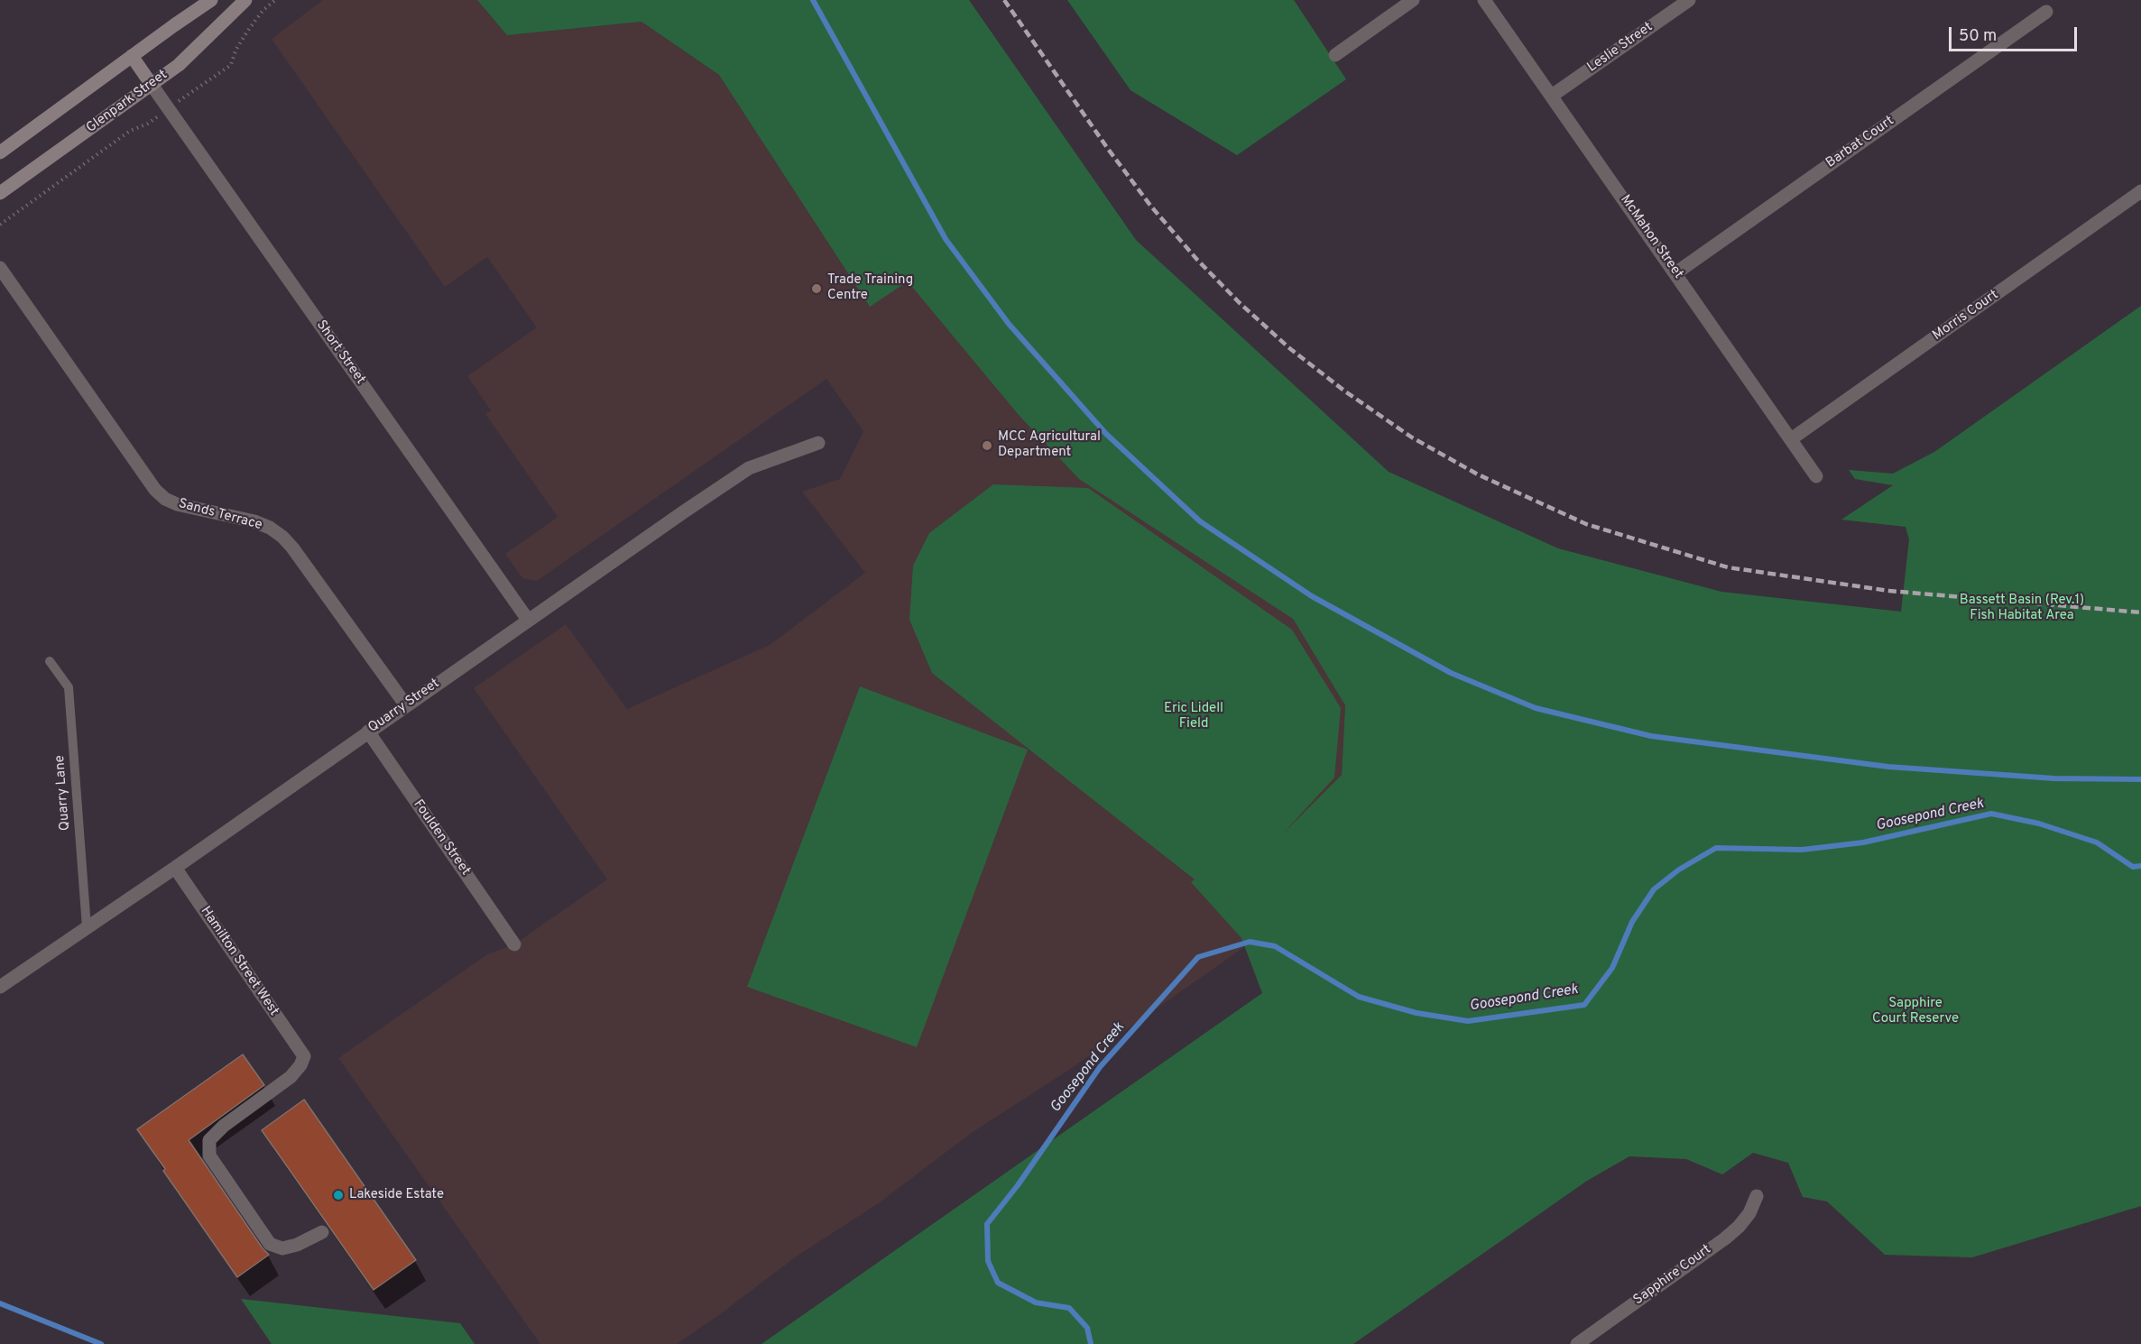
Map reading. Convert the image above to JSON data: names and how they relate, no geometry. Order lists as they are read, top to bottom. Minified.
{"streets":{"main road":["Glenpark Street"],"street":["Leslie Street","Barbat Court","McMahon Street","Morris Court","Short Street","Sands Terrace","Quarry Street","Foulden Street","Hamilton Street West","Sapphire Court"],"lane":["Quarry Lane"]},"crossings":[["Leslie Street","McMahon Street"],["Glenpark Street","Short Street"],["Barbat Court","McMahon Street"],["McMahon Street","Morris Court"],["Short Street","Quarry Street"],["Sands Terrace","Quarry Street"],["Quarry Street","Quarry Lane"],["Quarry Street","Foulden Street"],["Quarry Street","Hamilton Street West"]],"water":["Goosepond Creek"],"parks":["Bassett Basin (Rev.1) Fish Habitat Area","Eric Lidell Field","Sapphire Court Reserve"],"places":["Trade Training Centre","MCC Agricultural Department","Lakeside Estate"],"scale_bar":"50 m"}
